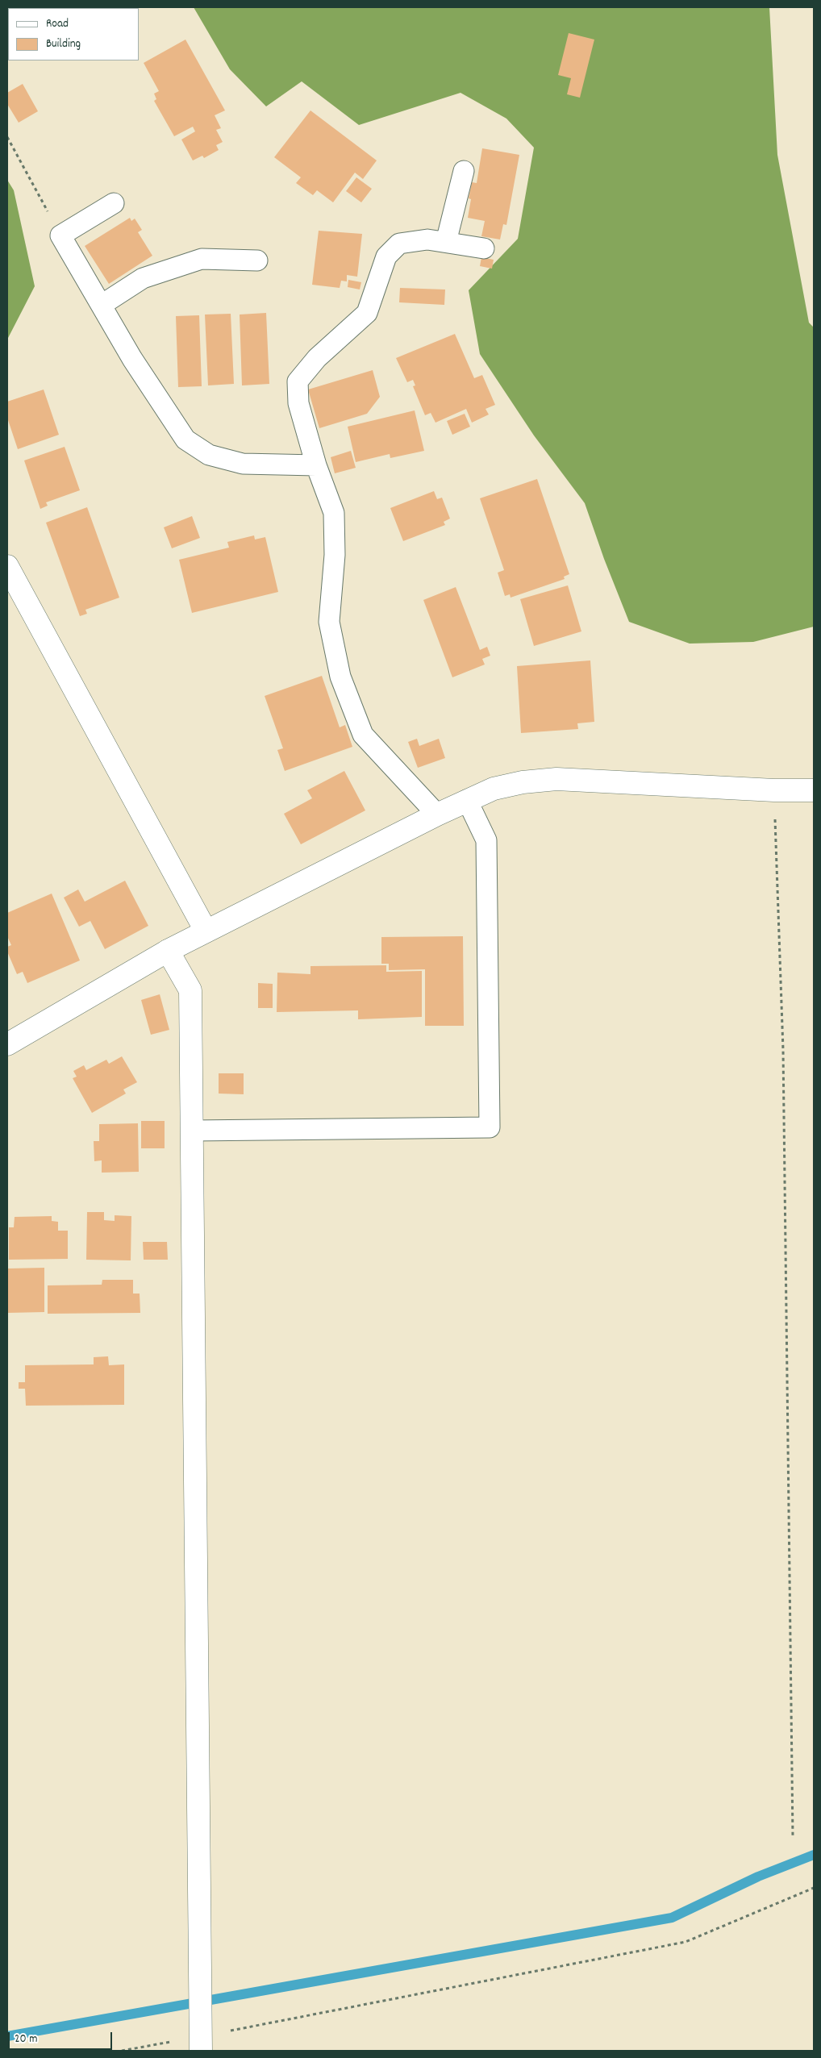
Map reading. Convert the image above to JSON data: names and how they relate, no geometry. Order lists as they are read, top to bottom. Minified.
{"legend":["Road","Building"],"scale_bar":"20 m"}
